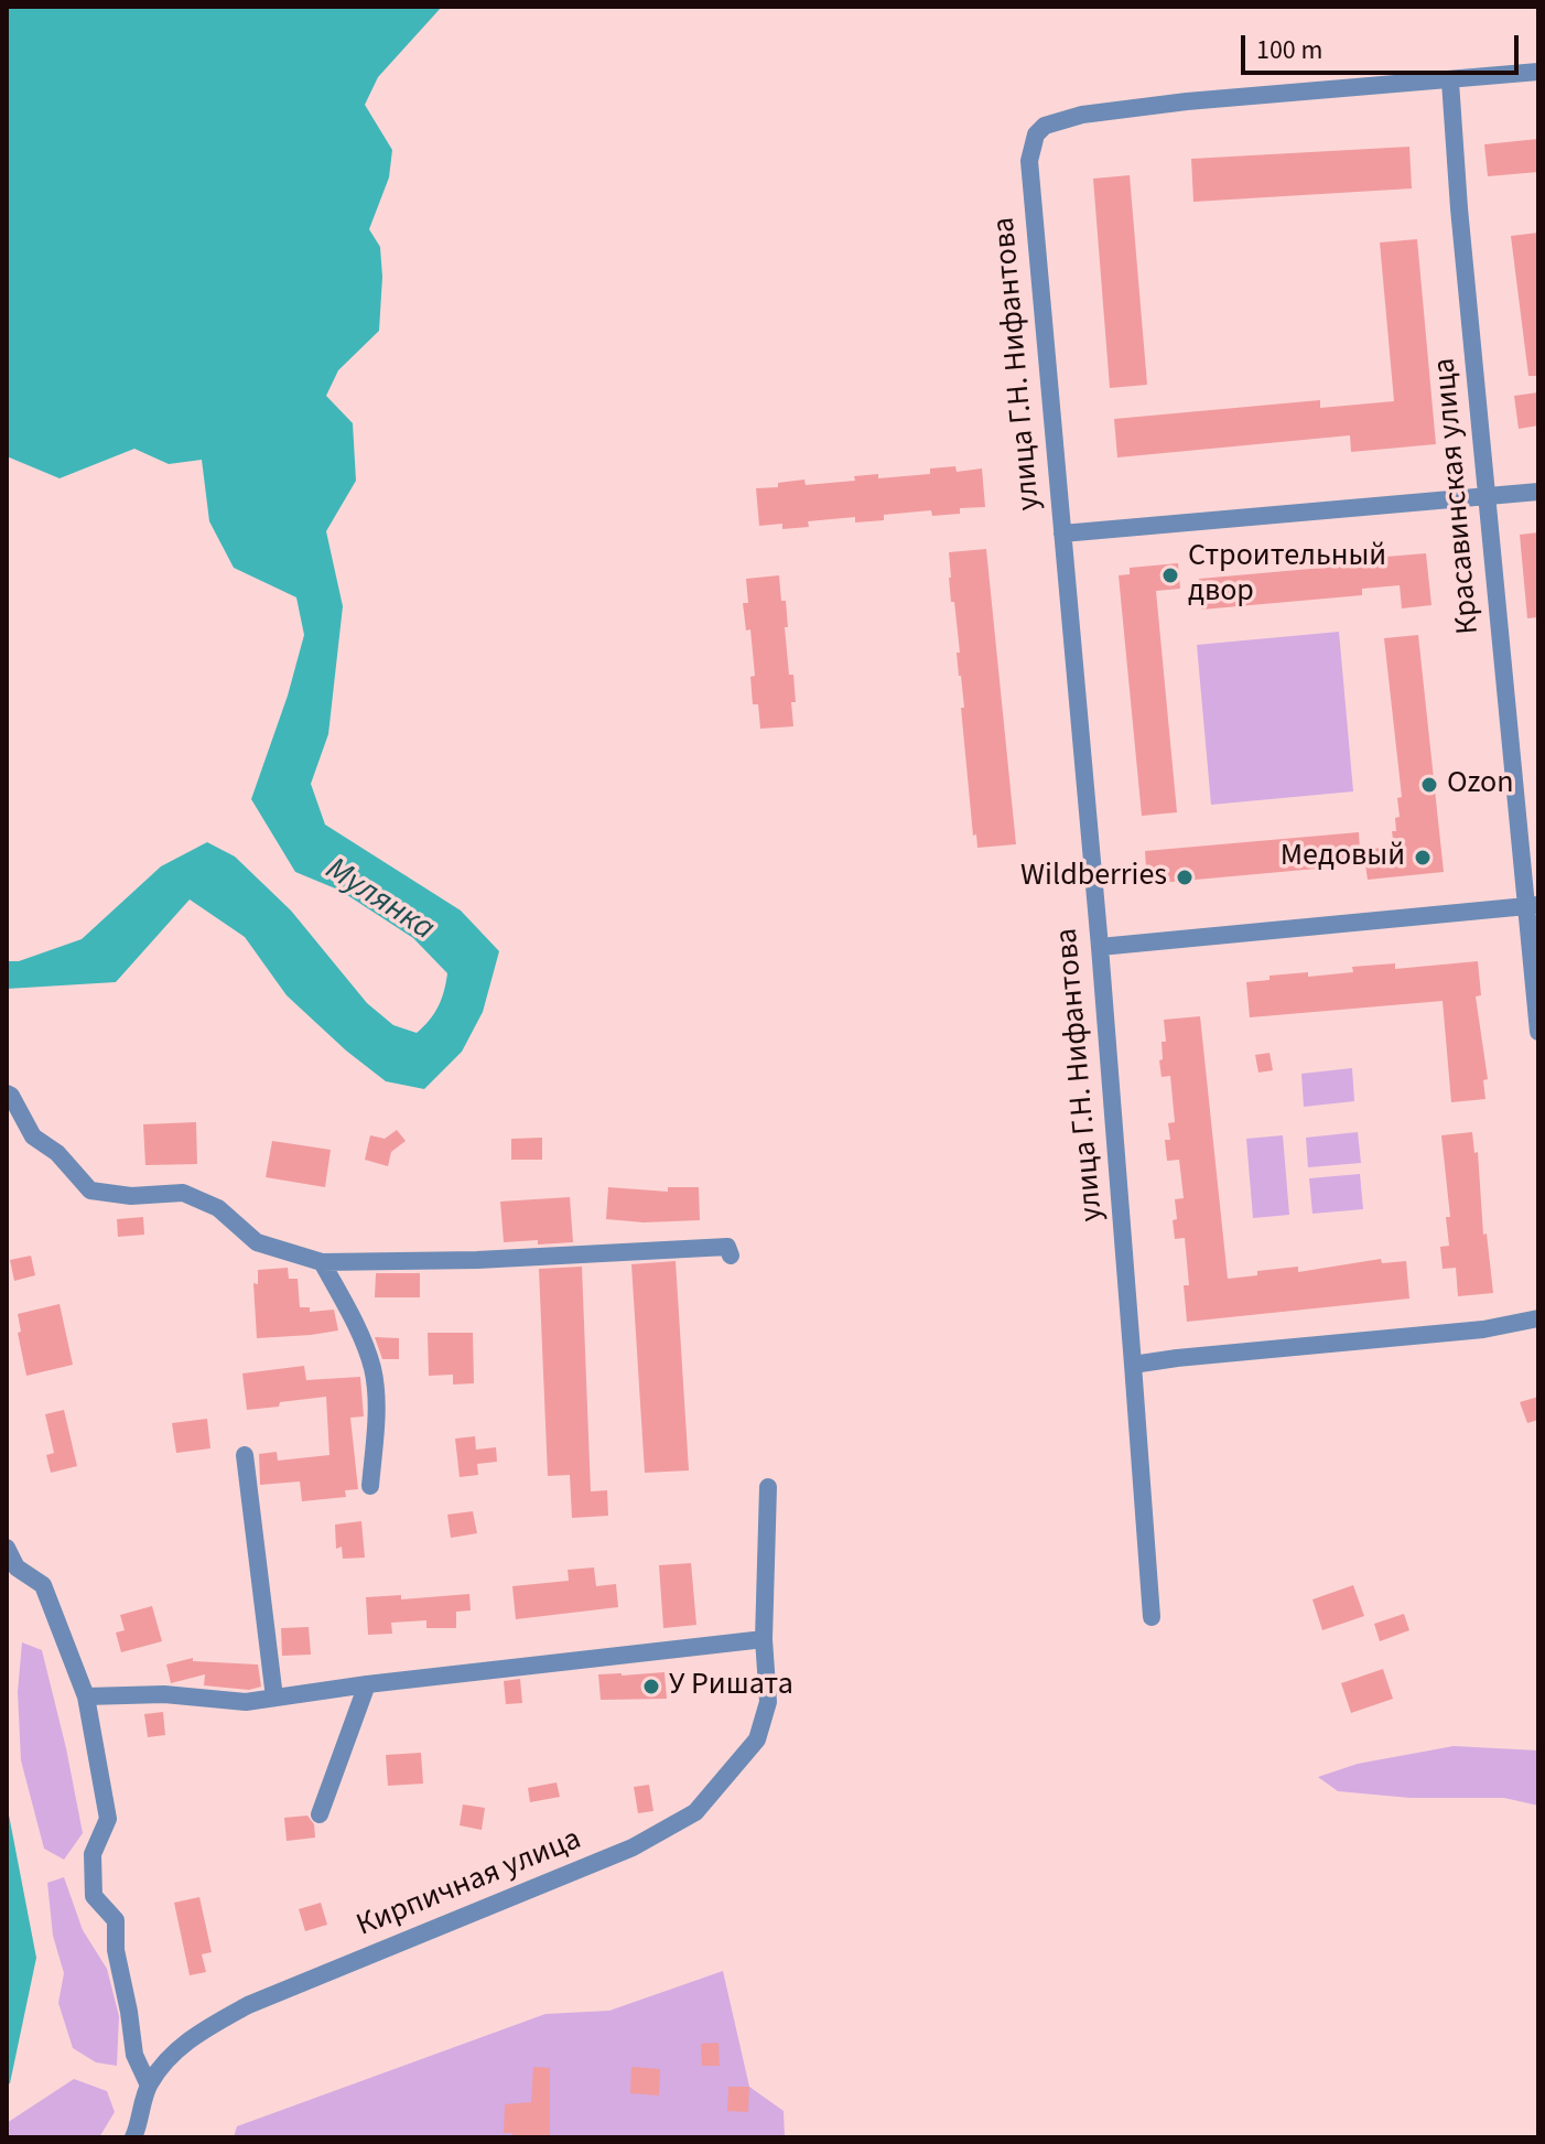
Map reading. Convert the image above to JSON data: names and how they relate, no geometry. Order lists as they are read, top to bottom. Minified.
{"streets":{"street":["улица Г.Н. Нифантова","Красавинская улица","Кирпичная улица"]},"crossings":[["улица Г.Н. Нифантова","Красавинская улица"]],"water":["Мулянка"],"places":["Строительный двор","Ozon","Медовый","Wildberries","У Ришата"],"scale_bar":"100 m"}
